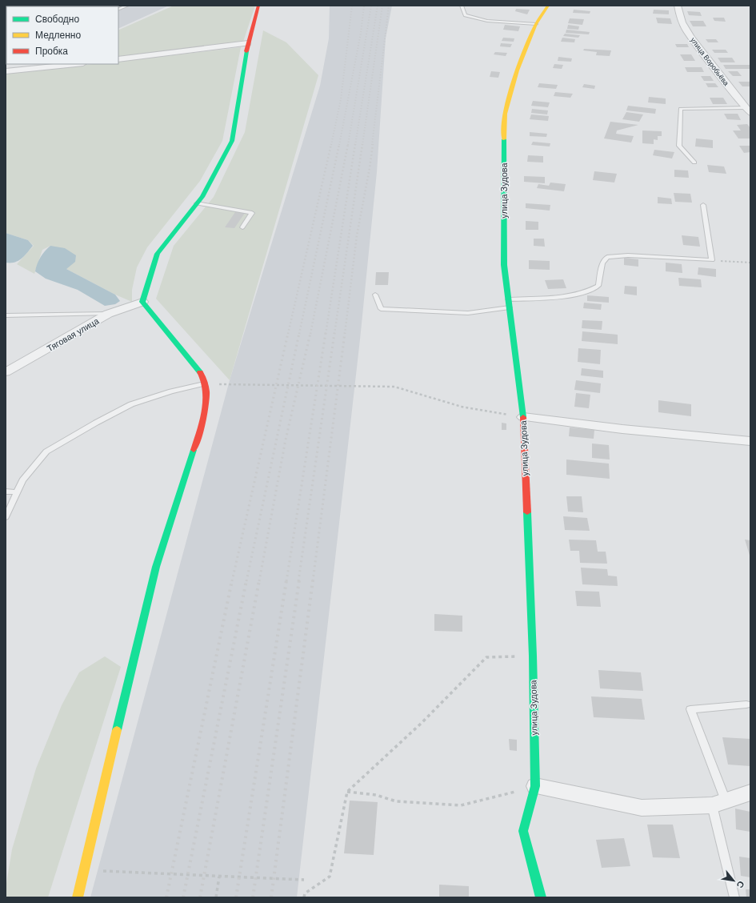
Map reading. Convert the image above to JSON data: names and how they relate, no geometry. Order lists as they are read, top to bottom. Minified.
{"streets":{"street":["улица Воробьёва","улица Зудова","Тяговая улица"]},"legend":["Свободно","Медленно","Пробка"],"north":"bottom right"}
